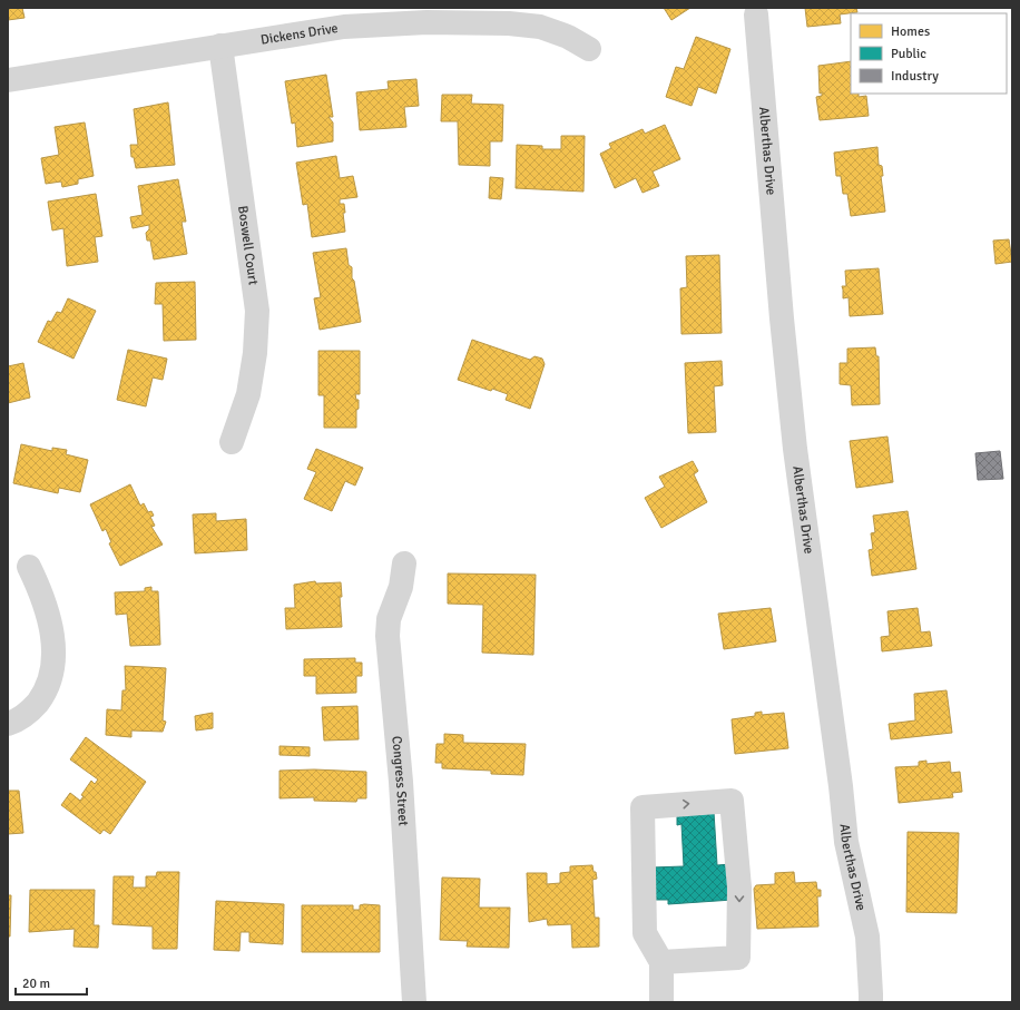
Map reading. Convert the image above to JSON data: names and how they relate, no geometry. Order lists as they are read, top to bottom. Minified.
{"streets":{"street":["Dickens Drive","Alberthas Drive","Boswell Court","Congress Street"]},"crossings":[["Dickens Drive","Boswell Court"]],"legend":["Homes","Public","Industry"],"scale_bar":"20 m"}
